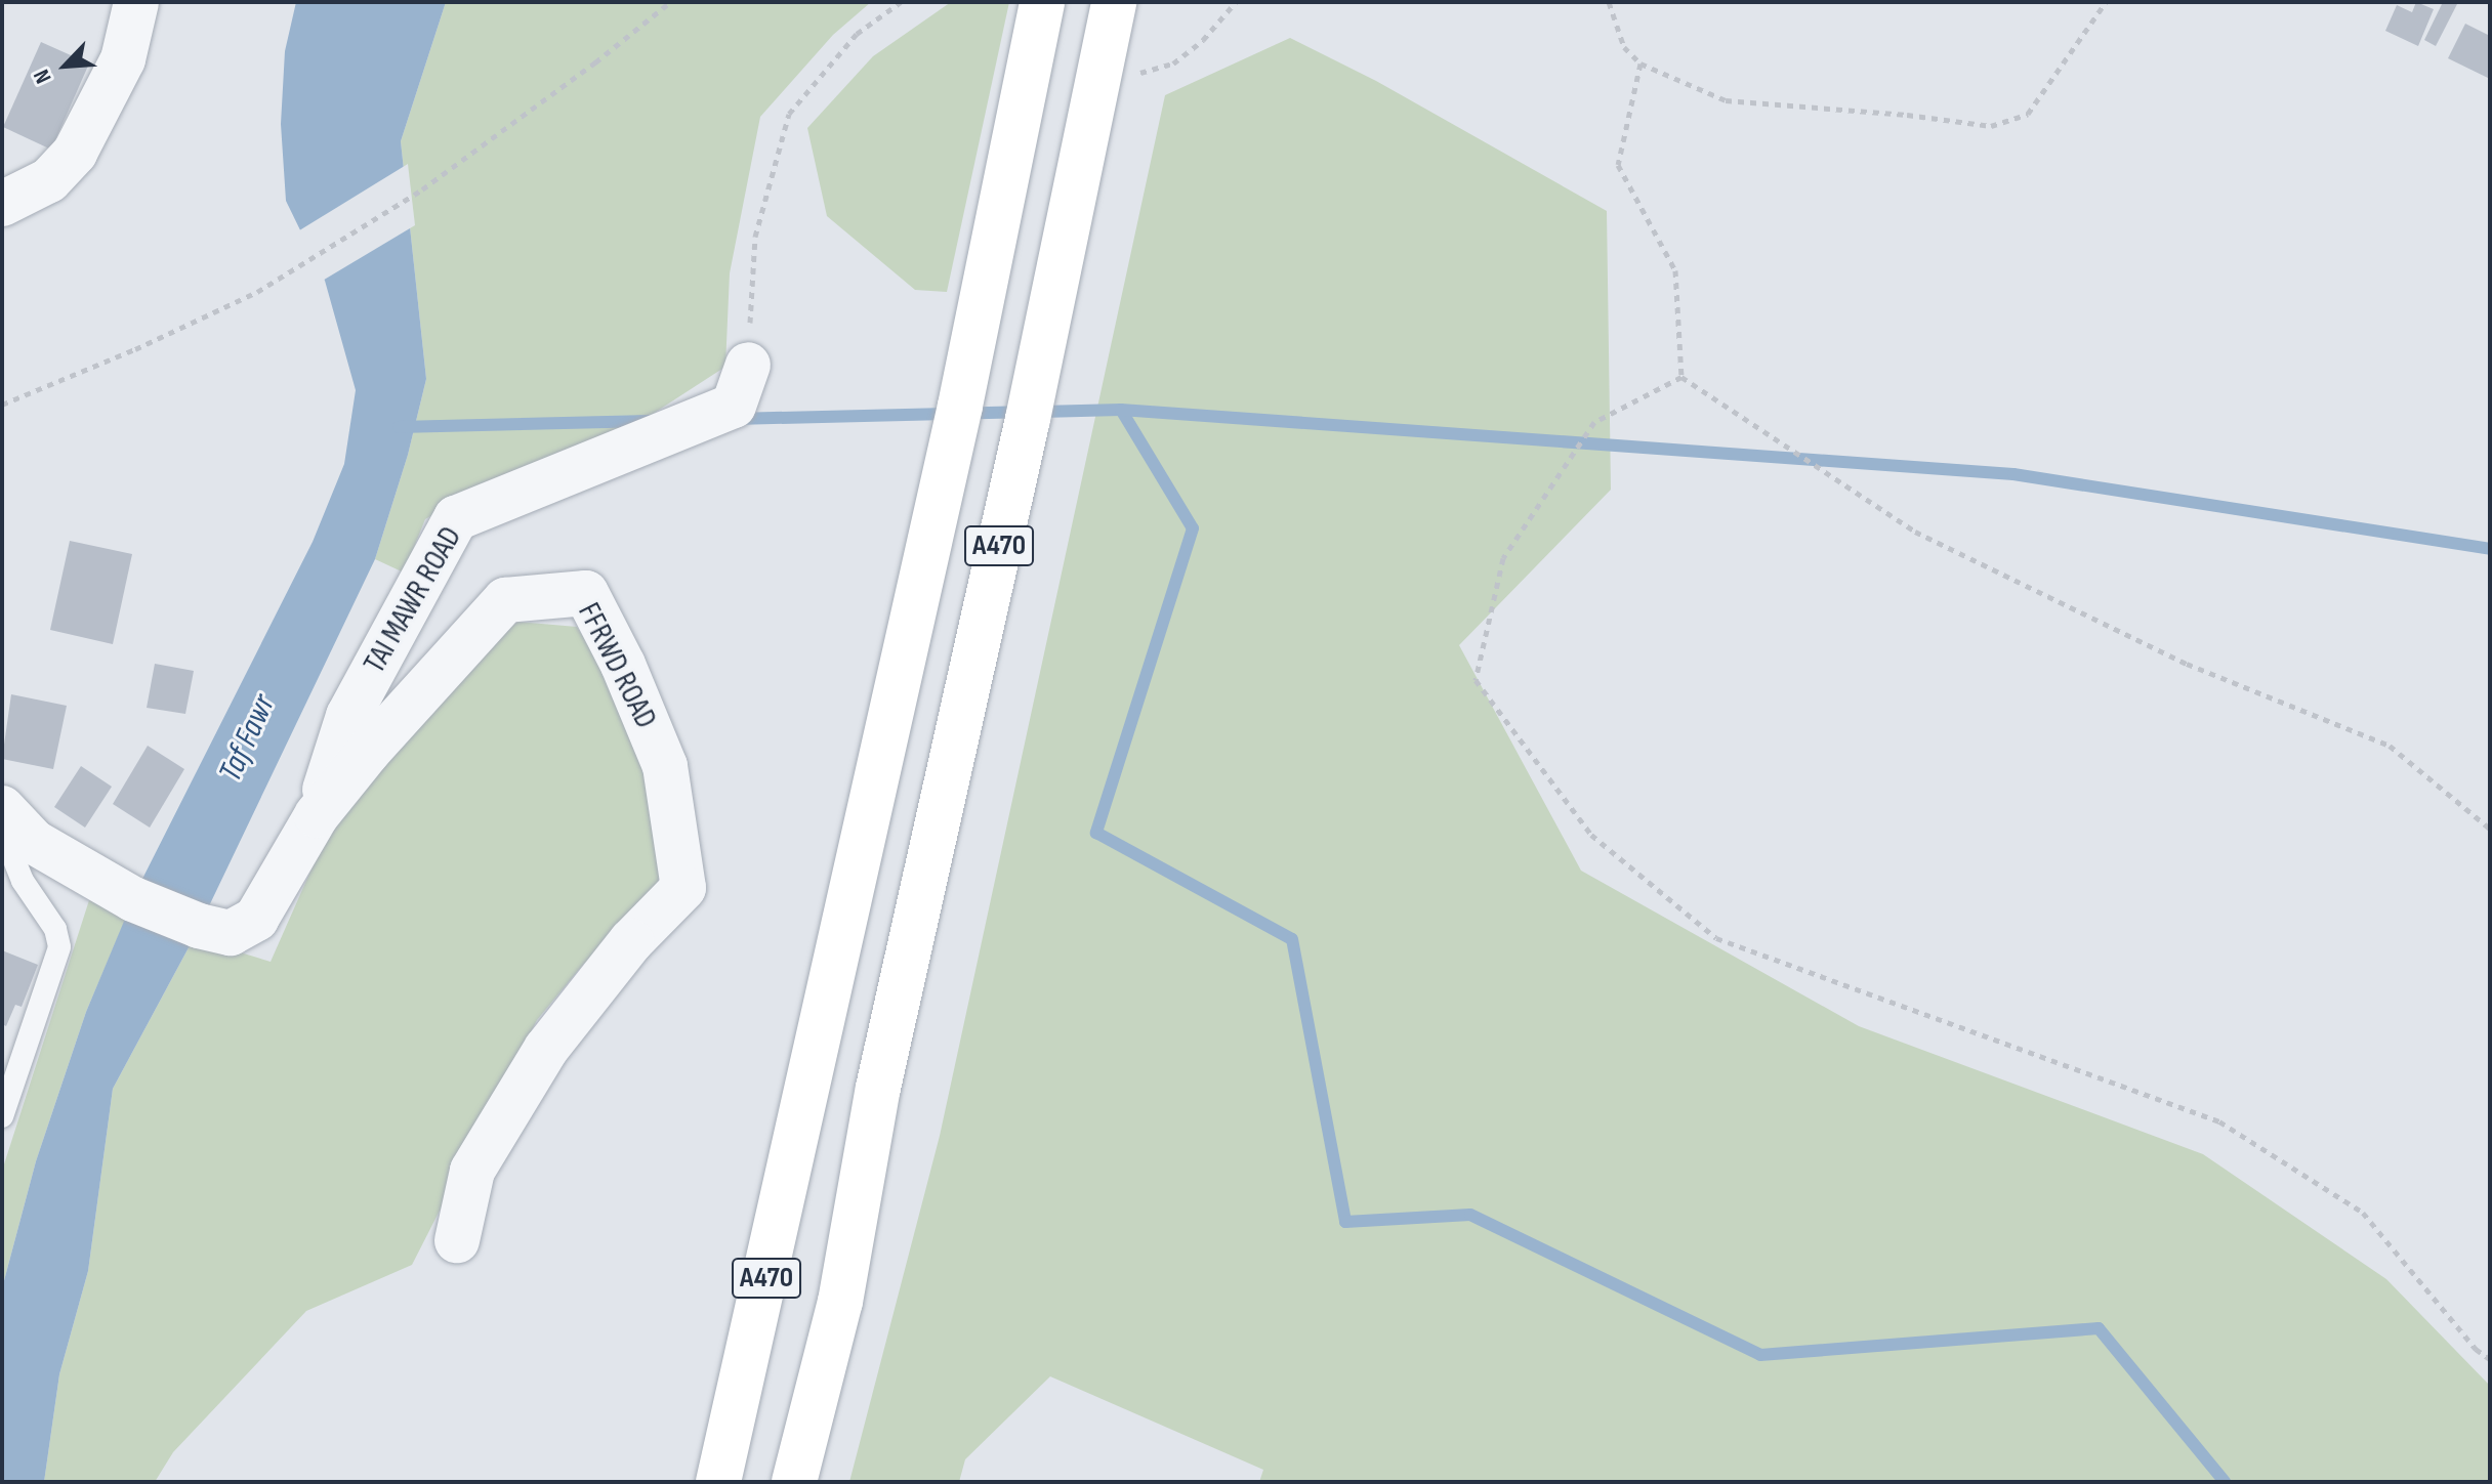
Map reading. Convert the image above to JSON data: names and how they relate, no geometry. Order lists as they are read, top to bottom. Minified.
{"streets":{"highway":["A470"],"street":["TAI MAWR ROAD","FFRWD ROAD"]},"crossings":[["TAI MAWR ROAD","FFRWD ROAD"]],"water":["Taf Fawr"],"north":"bottom left"}
